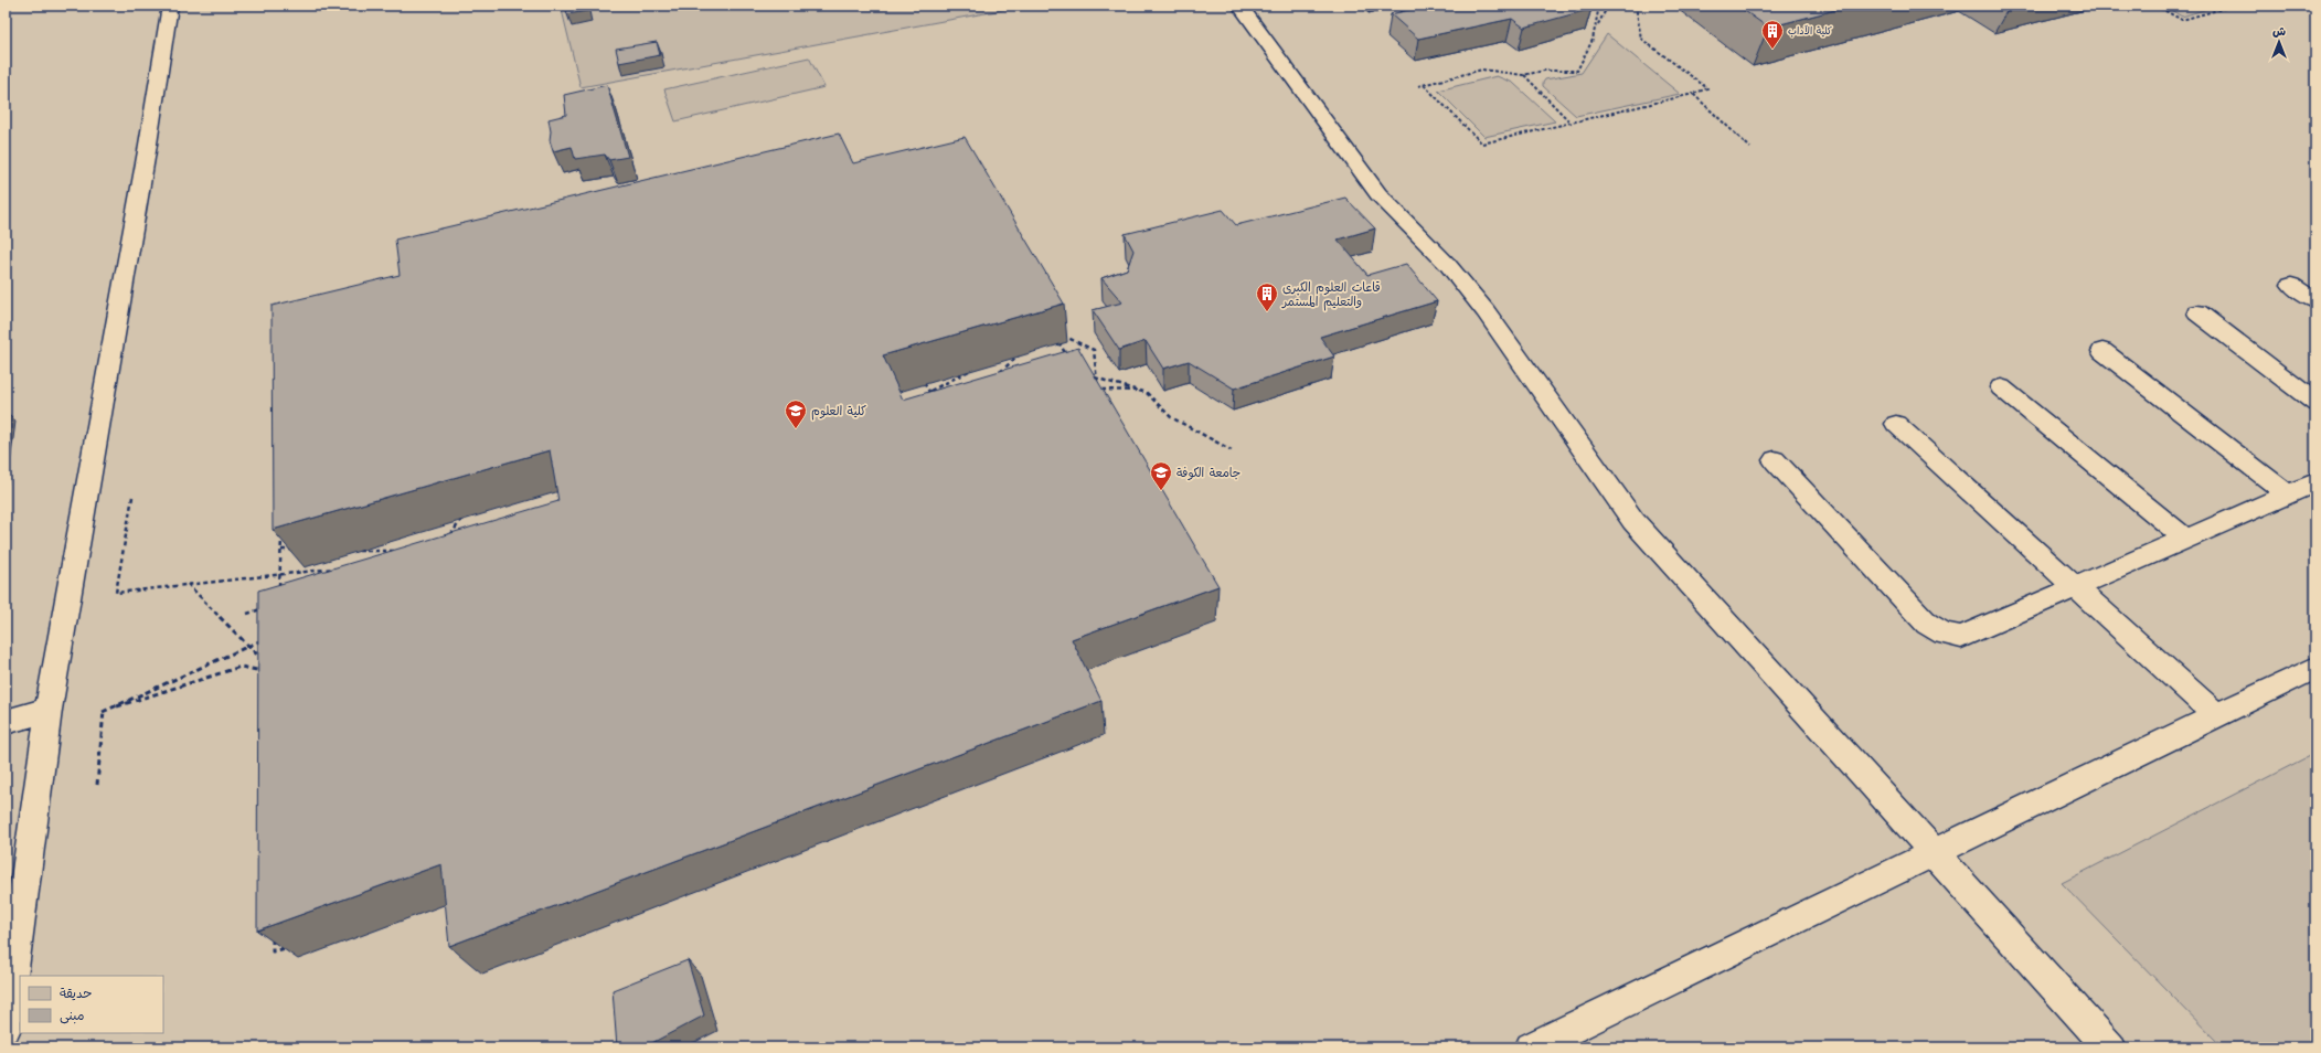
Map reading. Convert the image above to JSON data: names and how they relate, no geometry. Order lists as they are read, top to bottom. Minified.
{"places":{"building":["كلية الآداب","قاعات العلوم الكبرى والتعليم المستمر"],"school or university":["كلية العلوم","جامعة الكوفة"]},"legend":["حديقة","مبنى"],"north":"top"}
